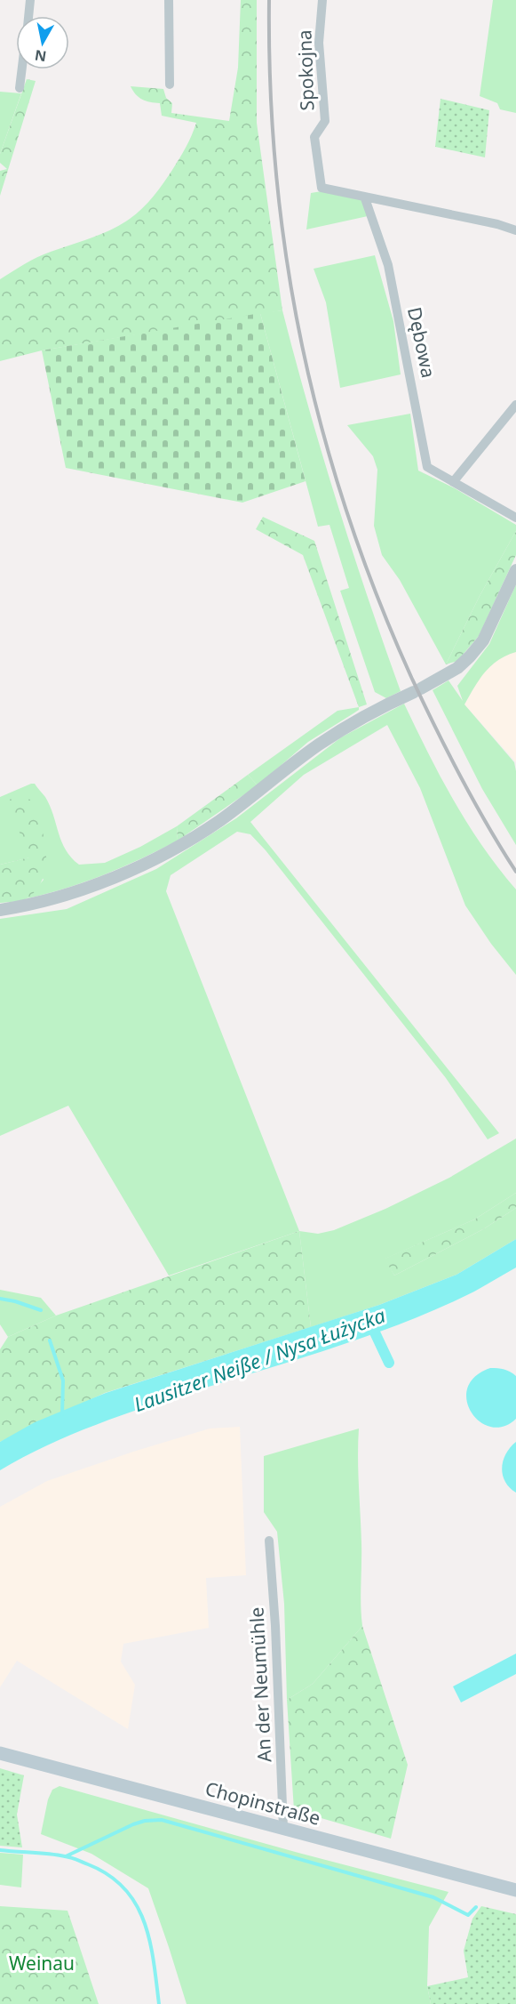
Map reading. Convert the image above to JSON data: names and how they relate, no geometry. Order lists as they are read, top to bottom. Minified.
{"streets":{"main road":["Chopinstraße"],"street":["Spokojna","Dębowa","An der Neumühle"]},"crossings":[["Spokojna","Dębowa"],["An der Neumühle","Chopinstraße"]],"water":["Lausitzer Neiße / Nysa Łużycka"],"parks":["Weinau"],"north":"bottom"}
